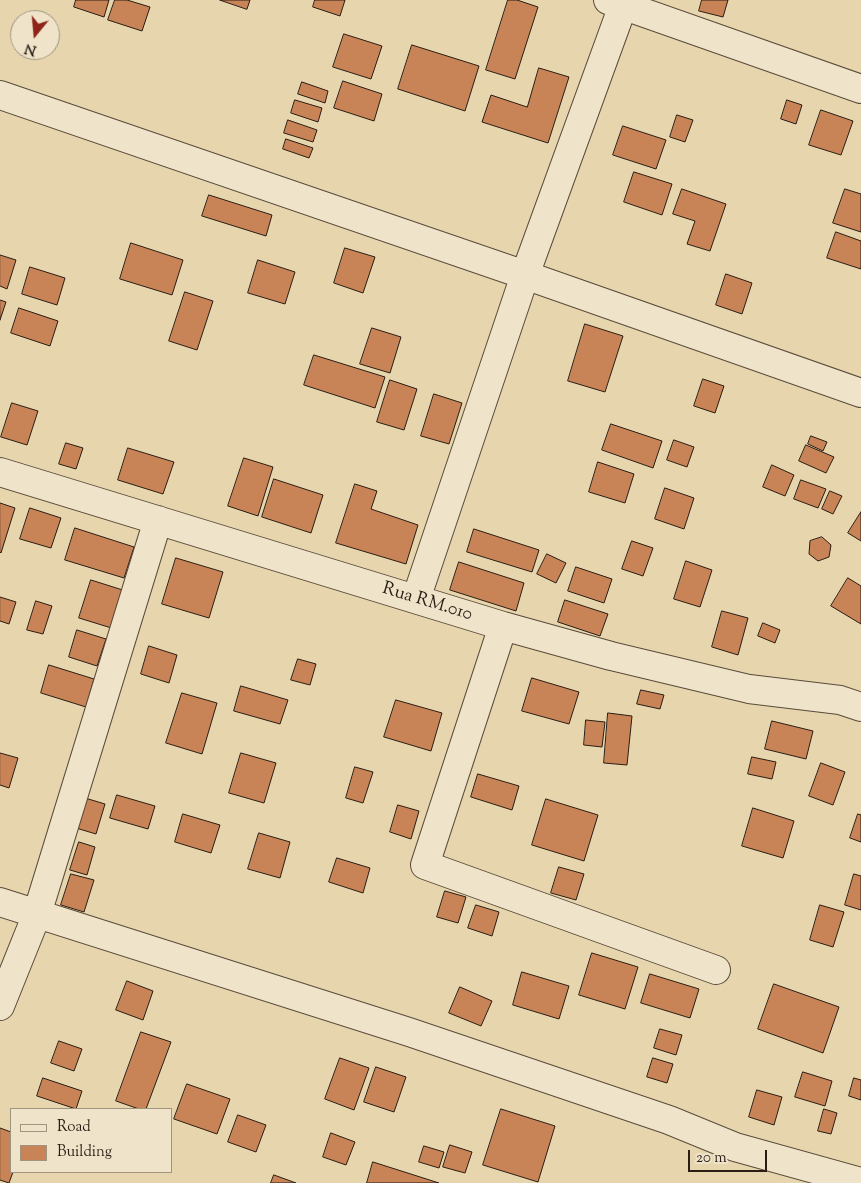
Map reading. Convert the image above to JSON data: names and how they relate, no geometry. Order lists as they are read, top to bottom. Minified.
{"streets":{"street":["Rua RM.010"]},"legend":["Road","Building"],"scale_bar":"20 m","north":"bottom"}
